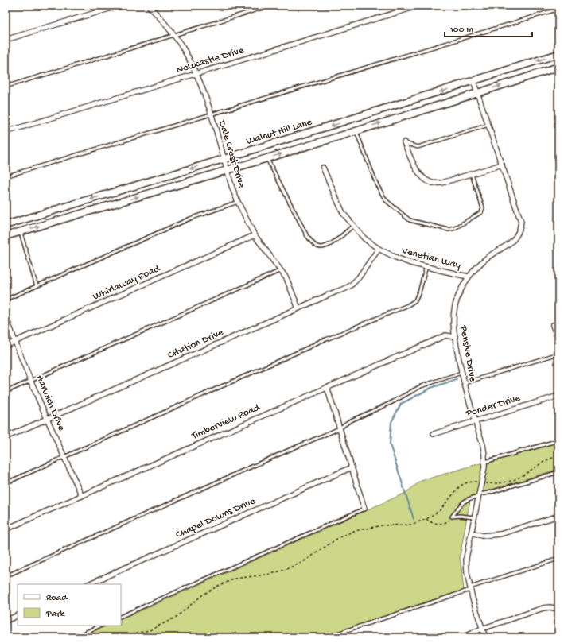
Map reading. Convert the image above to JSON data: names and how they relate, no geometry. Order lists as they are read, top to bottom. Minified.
{"streets":{"main road":["Walnut Hill Lane"],"street":["Newcastle Drive","Dale Crest Drive","Venetian Way","Whirlaway Road","Citation Drive","Pensive Drive","Harwich Drive","Ponder Drive","Timberview Road","Chapel Downs Drive"]},"crossings":[["Newcastle Drive","Dale Crest Drive"],["Walnut Hill Lane","Dale Crest Drive"],["Walnut Hill Lane","Pensive Drive"],["Dale Crest Drive","Whirlaway Road"],["Dale Crest Drive","Citation Drive"],["Venetian Way","Citation Drive"],["Venetian Way","Pensive Drive"],["Whirlaway Road","Harwich Drive"],["Citation Drive","Harwich Drive"],["Pensive Drive","Ponder Drive"],["Pensive Drive","Timberview Road"],["Harwich Drive","Timberview Road"]],"legend":["Road","Park"],"scale_bar":"100 m"}
